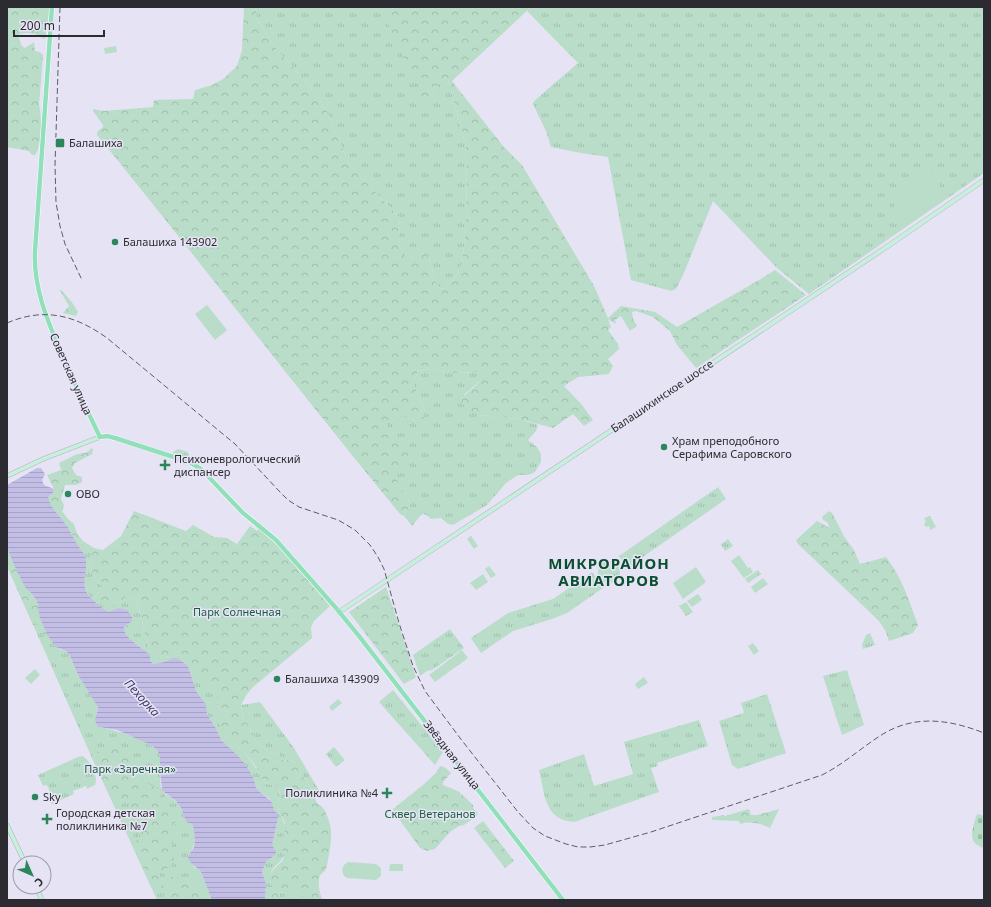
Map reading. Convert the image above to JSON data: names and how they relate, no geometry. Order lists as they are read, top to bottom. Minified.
{"streets":{"main road":["Советская улица","Балашихинское шоссе","Звёздная улица"]},"crossings":[["Балашихинское шоссе","Звёздная улица"]],"districts":["МИКРОРАЙОН АВИАТОРОВ"],"water":["Пехорка"],"parks":["Парк Солнечная","Парк «Заречная»","Сквер Ветеранов"],"places":{"transit":["Балашиха"],"other":["Балашиха 143902","Храм преподобного Серафима Саровского","ОВО","Балашиха 143909","Sky"],"health":["Психоневрологический диспансер","Поликлиника №4","Городская детская поликлиника №7"]},"scale_bar":"200 m","north":"bottom right"}
